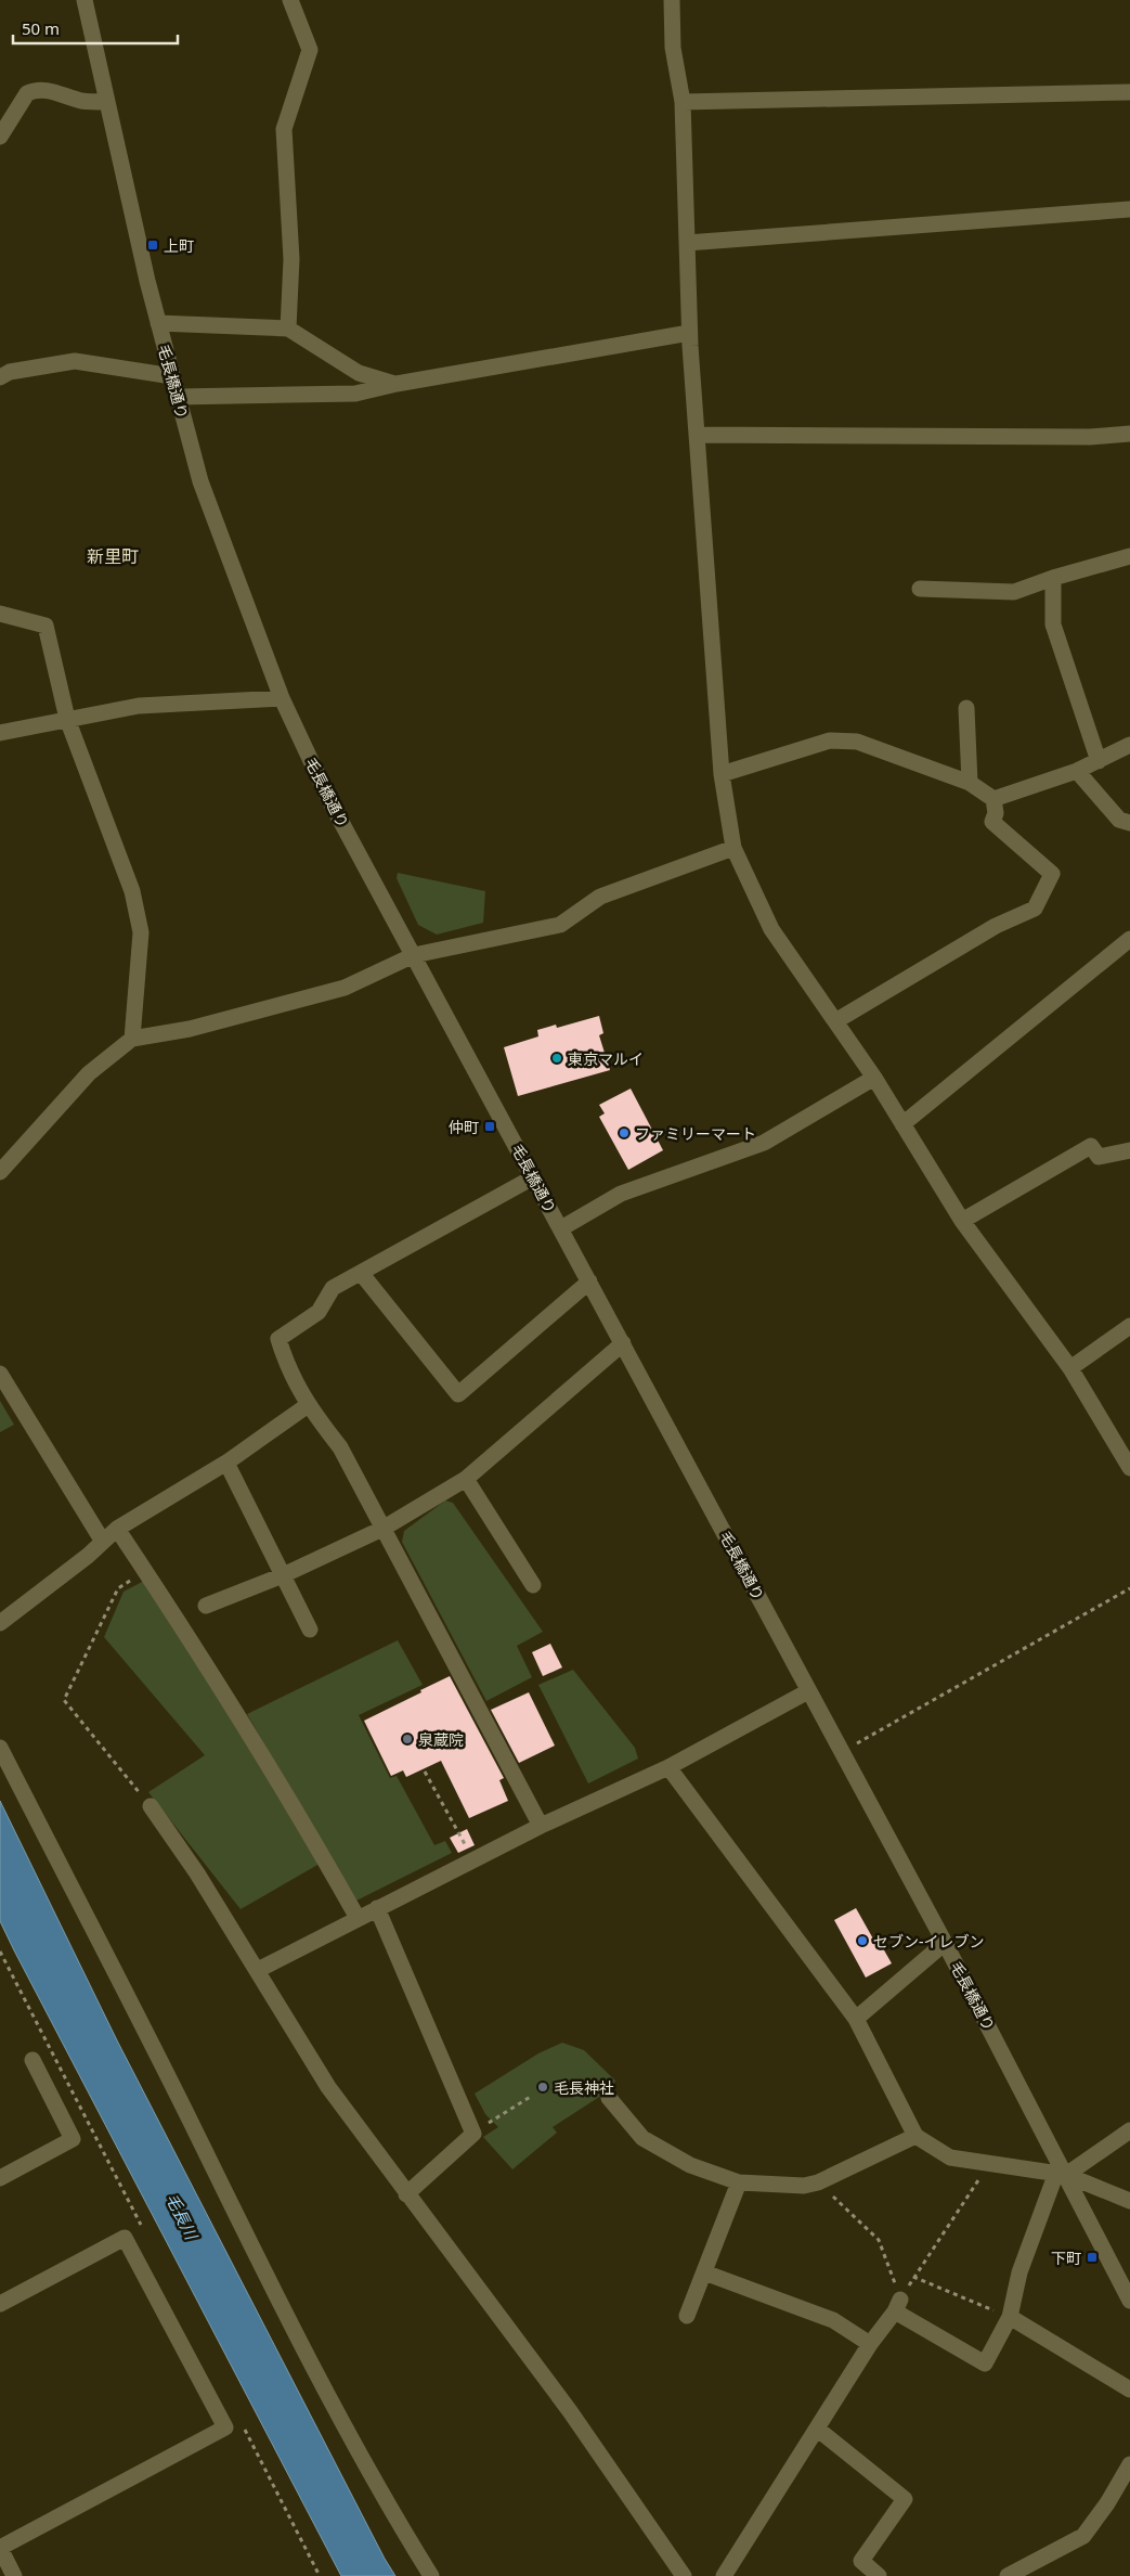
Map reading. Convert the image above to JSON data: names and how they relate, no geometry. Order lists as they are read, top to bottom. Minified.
{"streets":{"street":["毛長橋通り"]},"districts":["新里町"],"water":["毛長川"],"places":{"transit":["上町","仲町","下町"],"other":["東京マルイ","ファミリーマート","泉蔵院","セブン-イレブン","毛長神社"]},"scale_bar":"50 m"}
